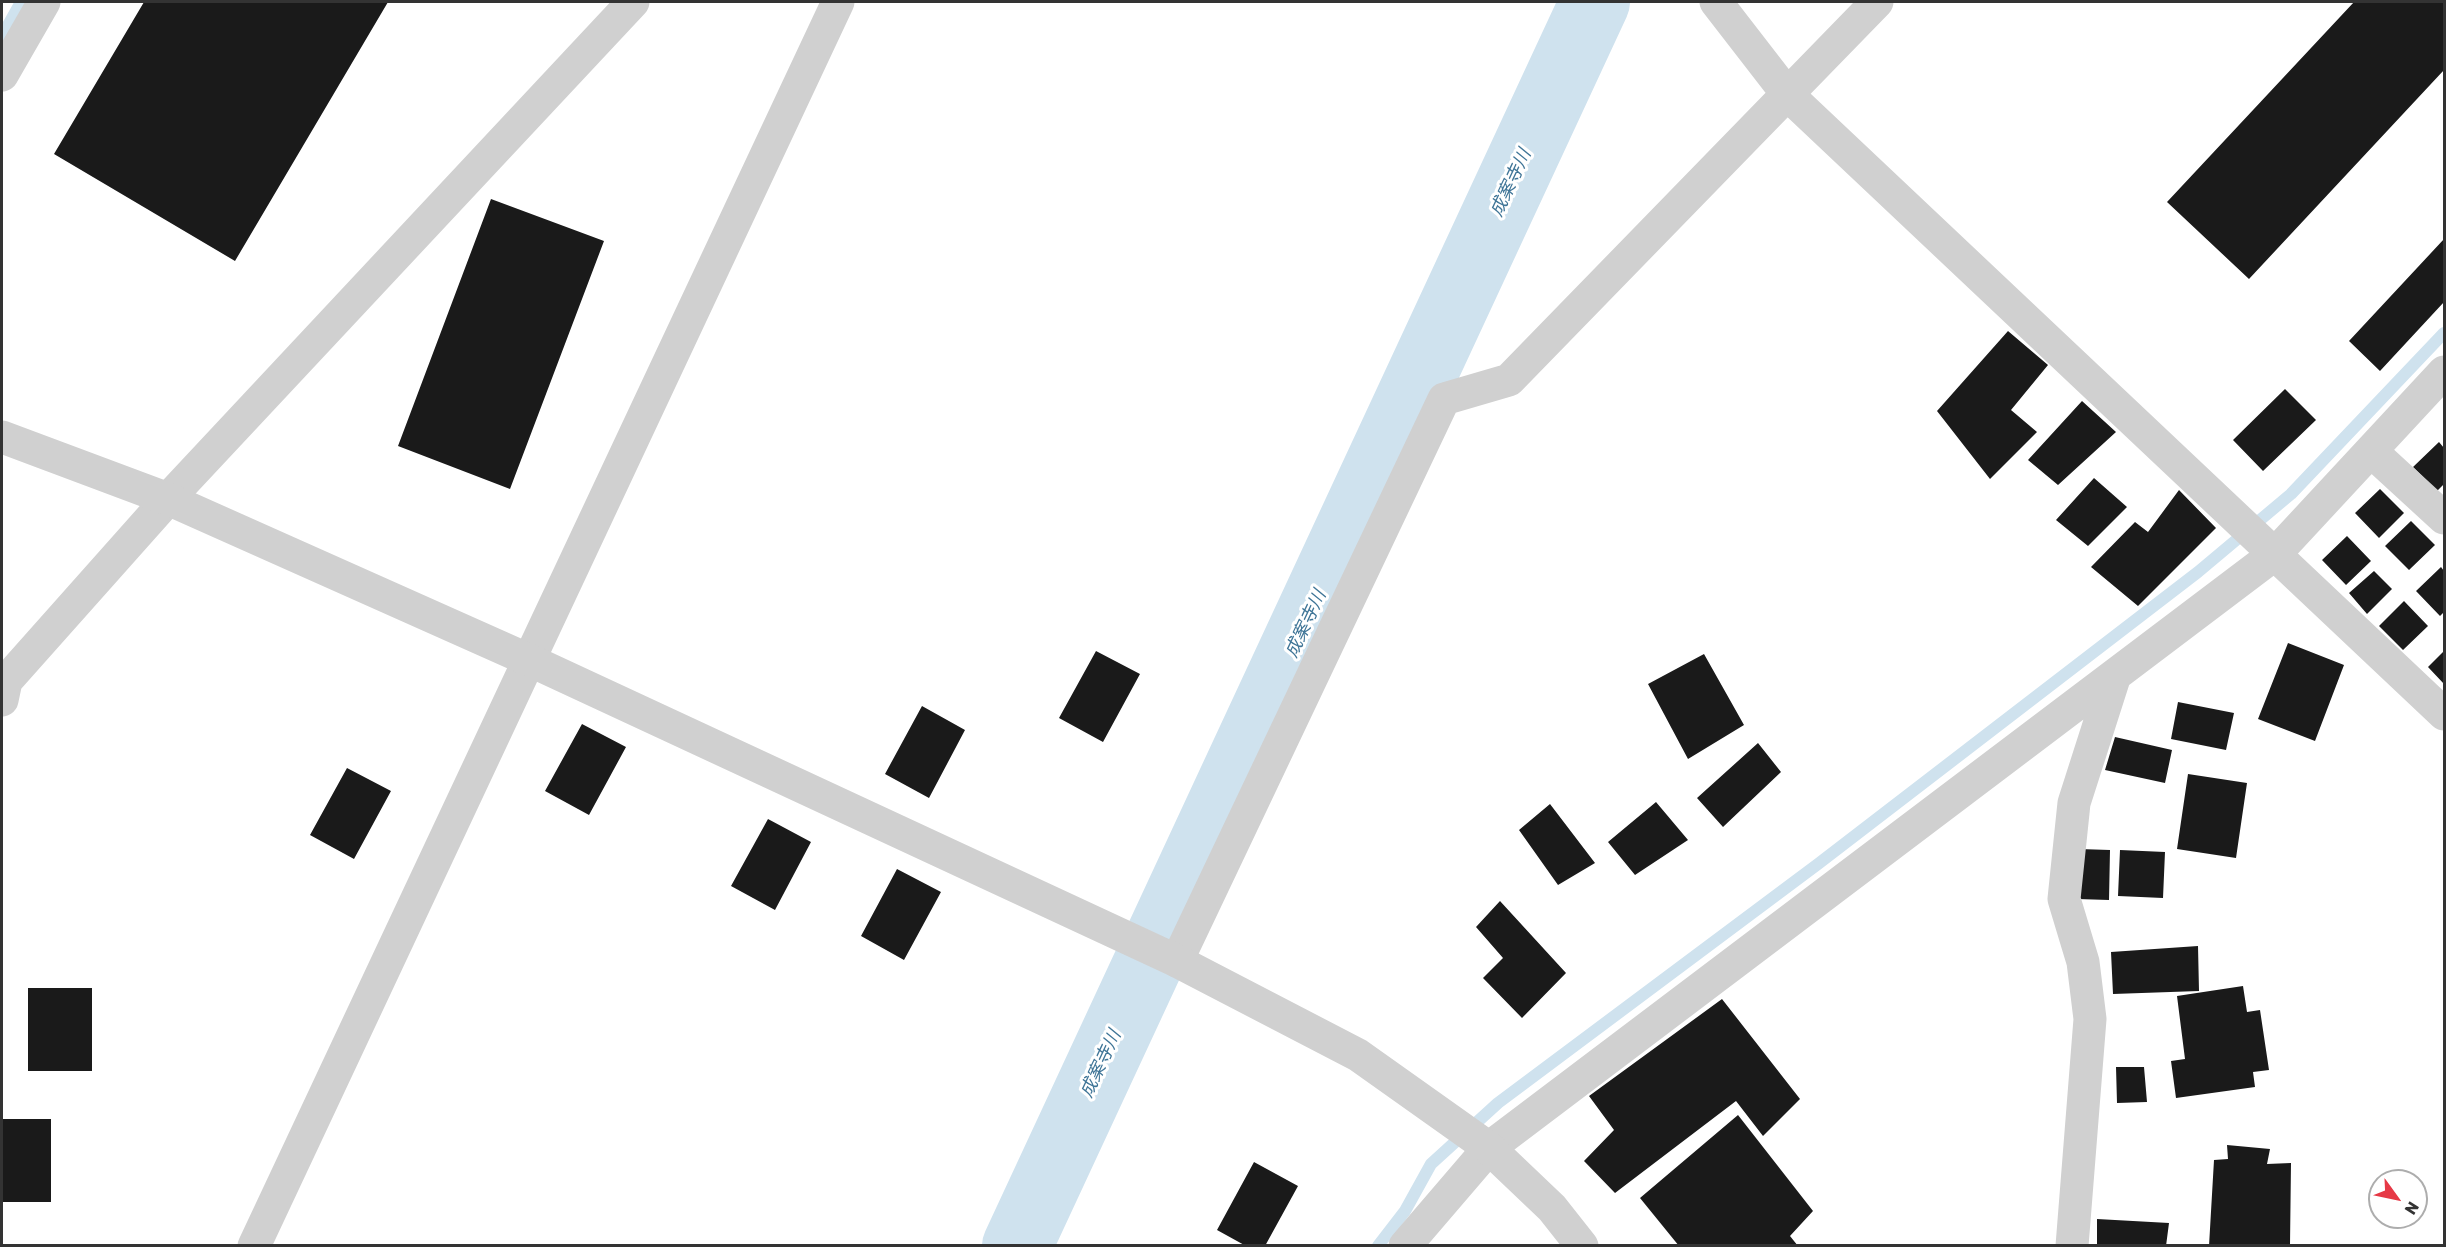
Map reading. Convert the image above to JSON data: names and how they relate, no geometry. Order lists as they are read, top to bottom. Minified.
{"water":["成案寺川"],"north":"bottom right"}
